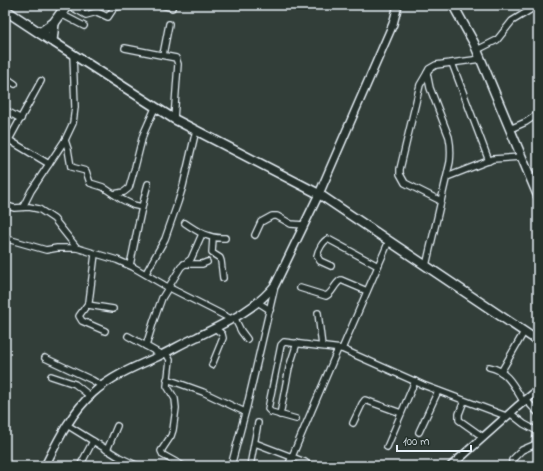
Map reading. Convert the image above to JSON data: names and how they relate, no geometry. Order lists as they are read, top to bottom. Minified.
{"scale_bar":"100 m"}
